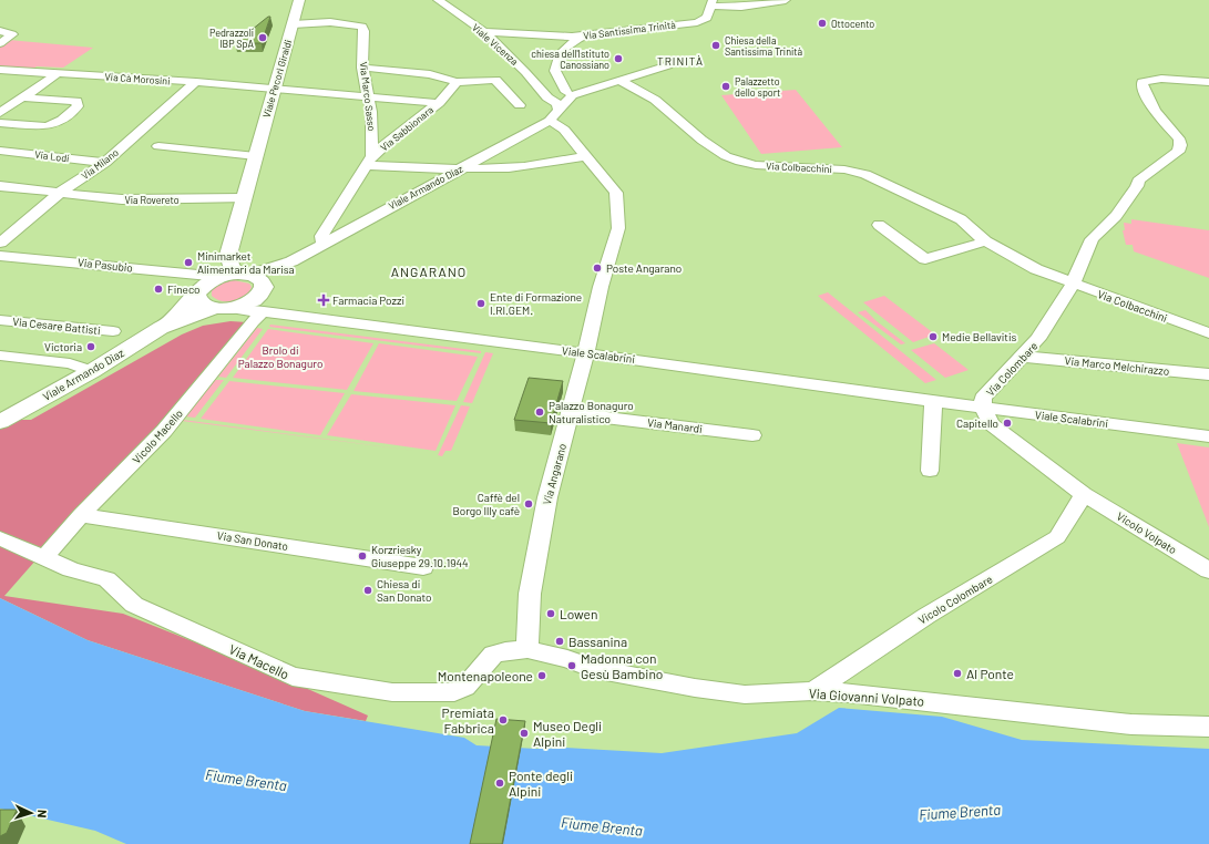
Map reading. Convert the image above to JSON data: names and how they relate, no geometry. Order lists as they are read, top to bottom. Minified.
{"streets":{"main road":["Viale Pecori Giraldi","Viale Armando Diaz"],"street":["Via Santissima Trinità","Viale Vicenza","Via Cà Morosini","Via Marco Sasso","Via Sabbionara","Via Lodi","Via Milano","Via Colbacchini","Via Rovereto","Via Pasubio","Via Cesare Battisti","Viale Scalabrini","Via Marco Melchirazzo","Via Colombare","Via Manardi","Vicolo Macello","Via Angarano","Vicolo Volpato","Via San Donato","Vicolo Colombare","Via Macello","Via Giovanni Volpato"]},"crossings":[["Via Cà Morosini","Viale Pecori Giraldi"],["Via Cà Morosini","Via Sabbionara"],["Via Cà Morosini","Via Milano"],["Viale Pecori Giraldi","Via Marco Sasso"],["Viale Pecori Giraldi","Via Sabbionara"],["Viale Pecori Giraldi","Viale Armando Diaz"],["Viale Pecori Giraldi","Via Rovereto"],["Viale Pecori Giraldi","Via Pasubio"],["Via Marco Sasso","Via Sabbionara"],["Via Sabbionara","Viale Armando Diaz"],["Via Sabbionara","Via Angarano"],["Via Lodi","Via Milano"],["Via Milano","Via Rovereto"],["Via Colbacchini","Via Colombare"],["Viale Armando Diaz","Via Pasubio"],["Viale Armando Diaz","Viale Scalabrini"],["Viale Armando Diaz","Vicolo Macello"],["Viale Armando Diaz","Via Angarano"],["Viale Scalabrini","Via Colombare"],["Viale Scalabrini","Vicolo Macello"],["Viale Scalabrini","Via Angarano"],["Via Marco Melchirazzo","Via Colombare"],["Via Colombare","Vicolo Volpato"],["Via Colombare","Vicolo Colombare"],["Via Manardi","Via Angarano"],["Vicolo Macello","Via San Donato"],["Vicolo Macello","Via Macello"],["Via Angarano","Via Macello"],["Via Angarano","Via Giovanni Volpato"],["Vicolo Volpato","Vicolo Colombare"],["Vicolo Colombare","Via Giovanni Volpato"],["Via Macello","Via Giovanni Volpato"]],"districts":["TRINITÀ","ANGARANO"],"water":["Fiume Brenta"],"parks":["Brolo di Palazzo Bonaguro"],"places":{"other":["Ottocento","Pedrazzoli IBP SpA","Chiesa della Santissima Trinità","chiesa dell'Istituto Canossiano","Palazzetto dello sport","Minimarket Alimentari da Marisa","Poste Angarano","Fineco","Ente di Formazione I.RI.GEM.","Medie Bellavitis","Victoria","Palazzo Bonaguro Naturalistico","Capitello","Caffè del Borgo Illy cafè","Korzriesky Giuseppe 29.10.1944","Chiesa di San Donato","Lowen","Bassanina","Madonna con Gesù Bambino","Al Ponte","Montenapoleone","Premiata Fabbrica","Museo Degli Alpini","Ponte degli Alpini"],"health":["Farmacia Pozzi"]},"north":"right"}
